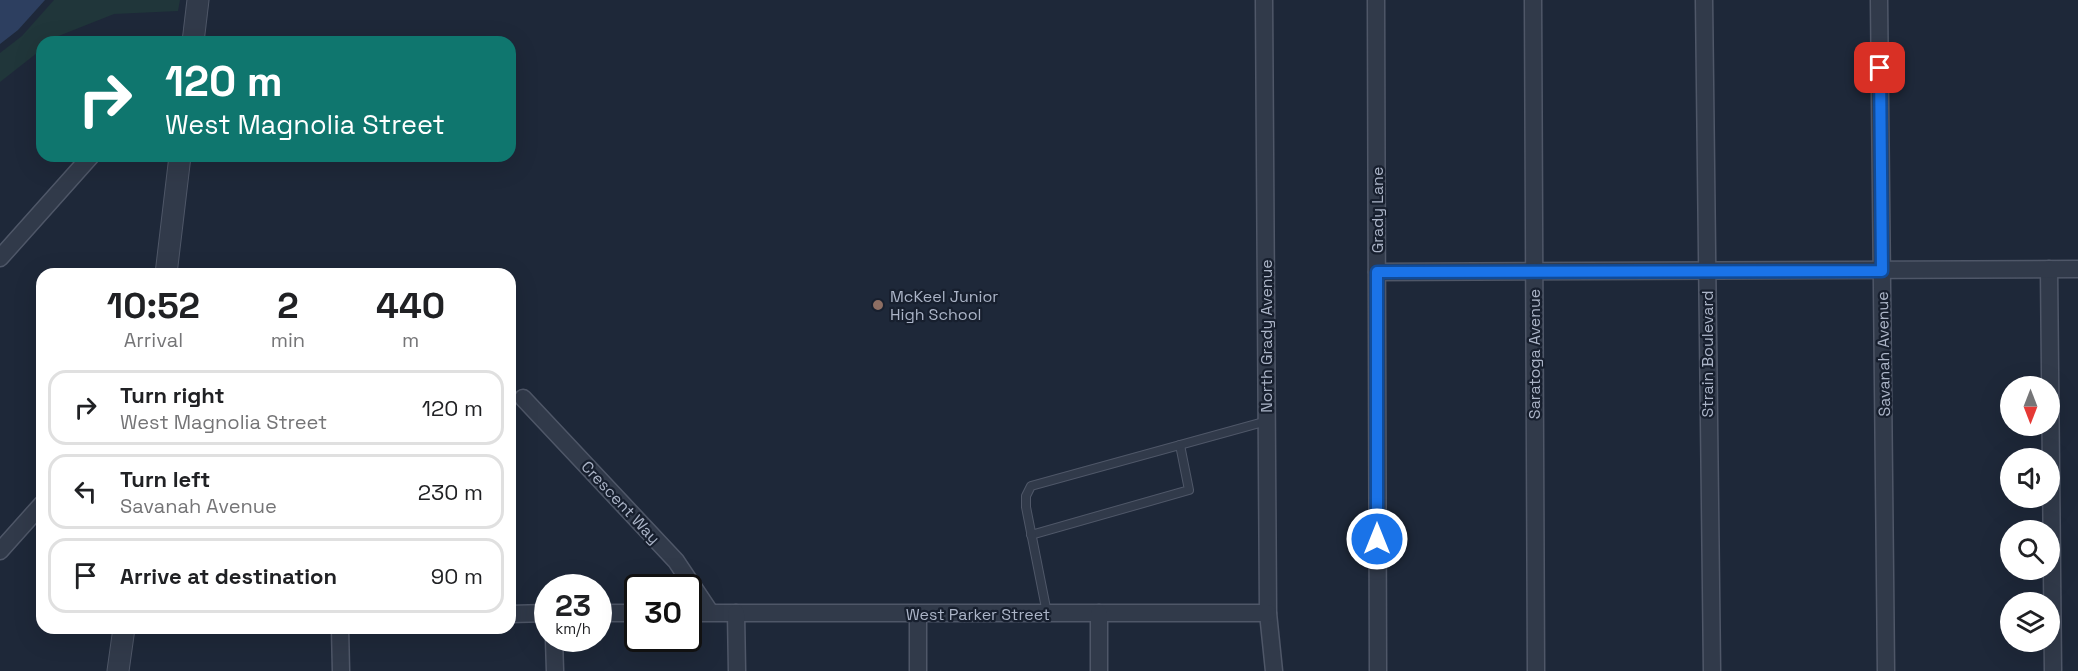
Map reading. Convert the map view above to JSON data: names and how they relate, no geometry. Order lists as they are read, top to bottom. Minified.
{"streets":{"street":["Grady Lane","North Grady Avenue","Saratoga Avenue","Strain Boulevard","Savanah Avenue","Crescent Way","West Parker Street"]},"crossings":[["North Grady Avenue","West Parker Street"],["Crescent Way","West Parker Street"]],"places":["McKeel Junior High School"],"north":"bottom","page":{"turn":["120 m","West Magnolia Street"],"eta":["10:52","Arrival","2","min","440","m"],"list":[{"name":"Turn right","note":"West Magnolia Street","value":"120 m"},{"name":"Turn left","note":"Savanah Avenue","value":"230 m"},{"name":"Arrive at destination","value":"90 m"}],"speed":"23 km/h","limit":"30"}}
